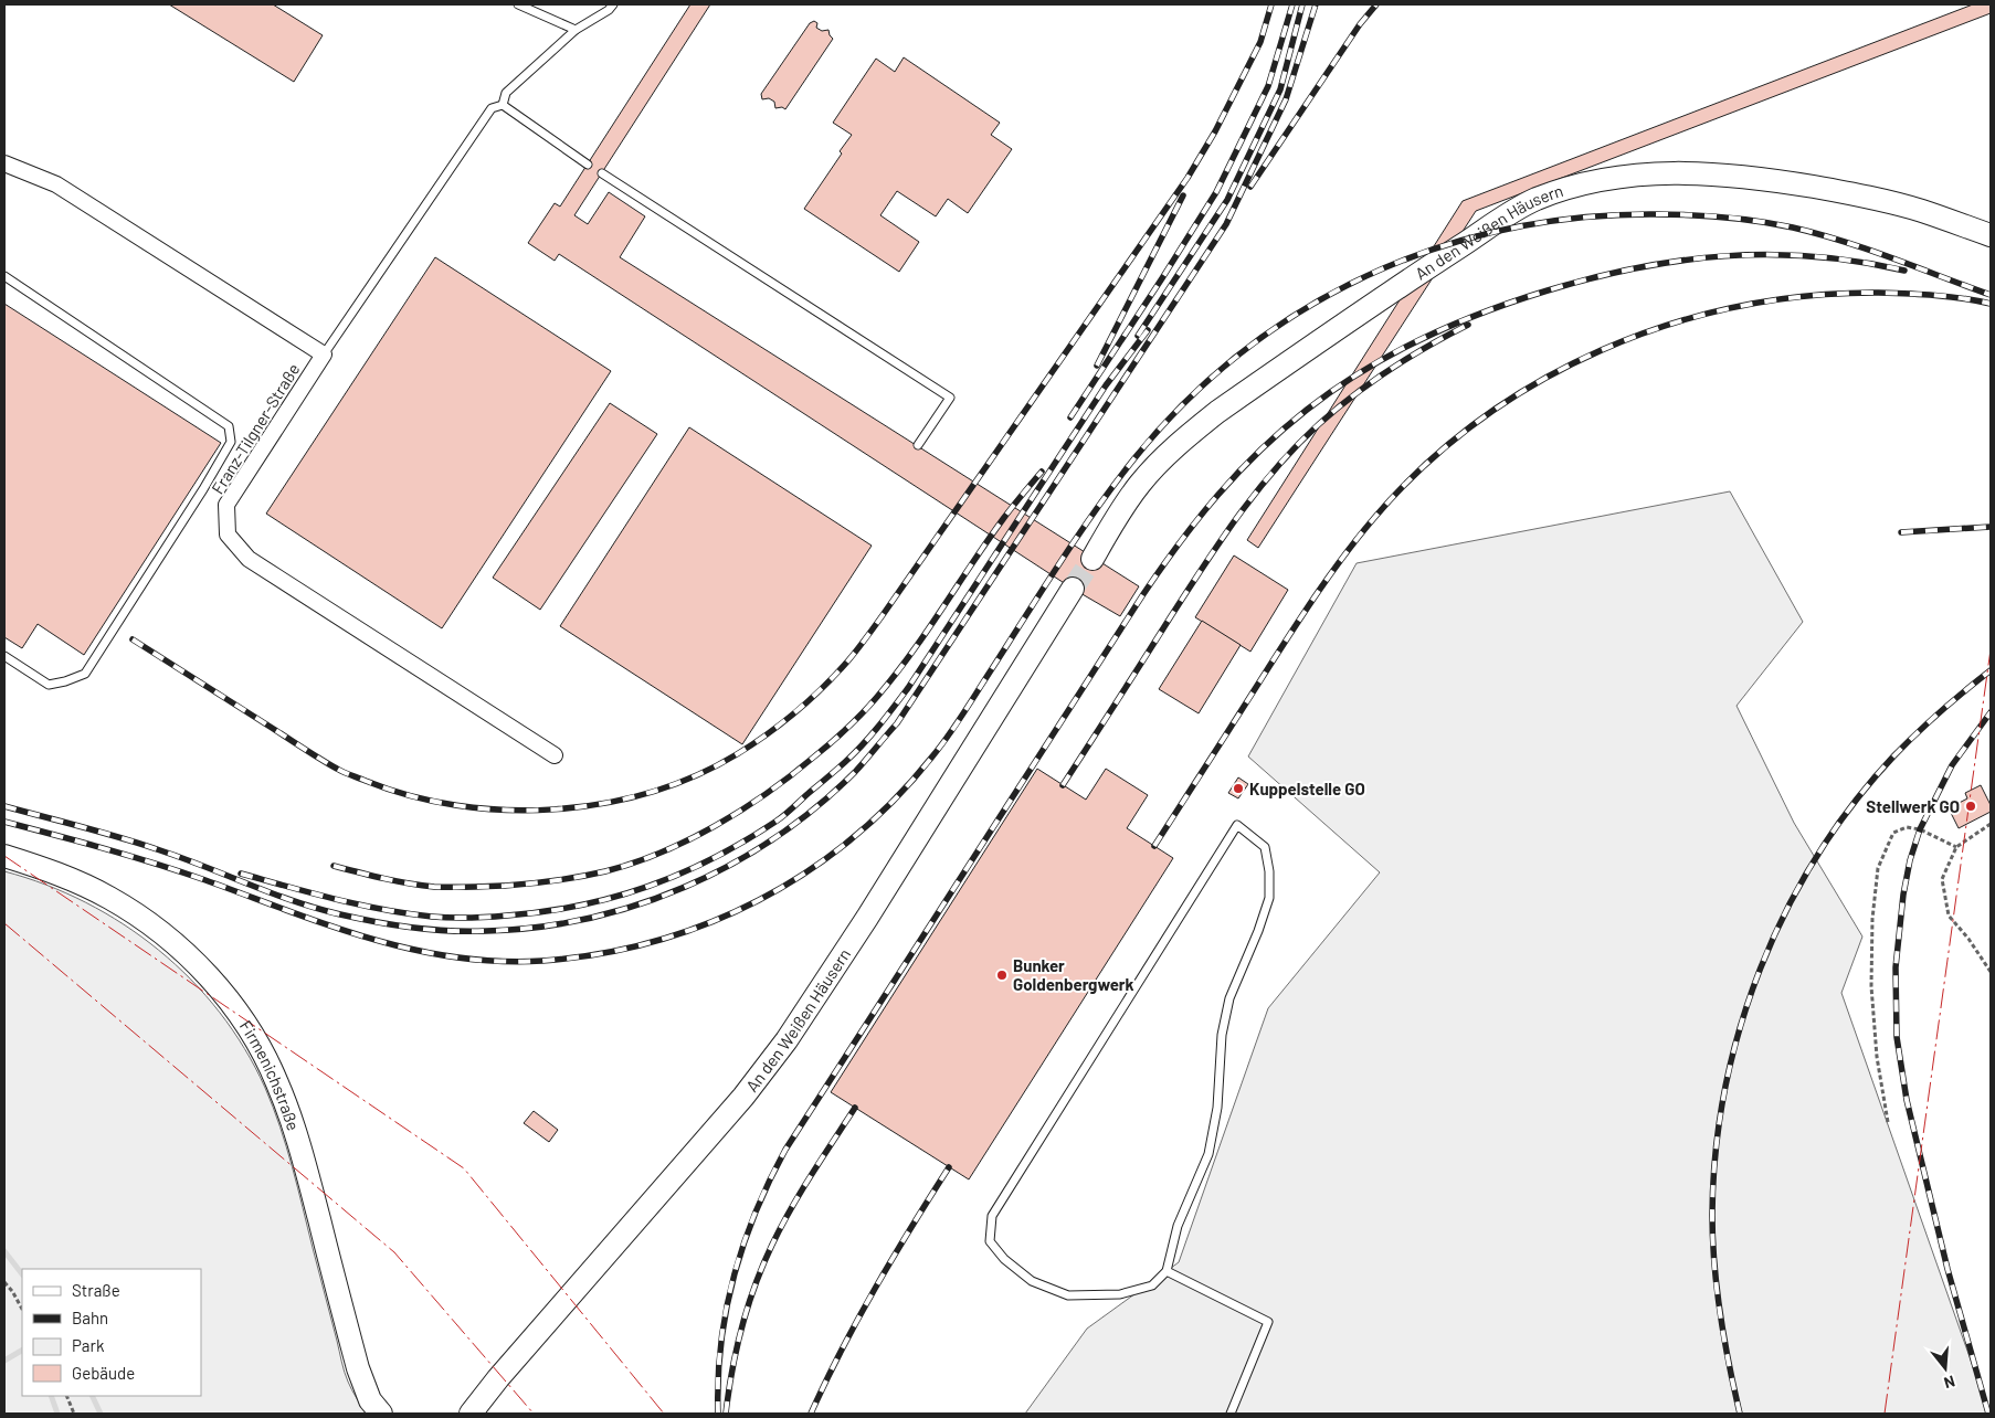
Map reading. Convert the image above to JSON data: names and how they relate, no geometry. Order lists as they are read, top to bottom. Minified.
{"streets":{"street":["An den Weißen Häusern","Franz-Tilgner-Straße","Firmenichstraße"]},"places":["Kuppelstelle GO","Stellwerk GO","Bunker Goldenbergwerk"],"legend":["Straße","Bahn","Park","Gebäude"],"north":"bottom"}
